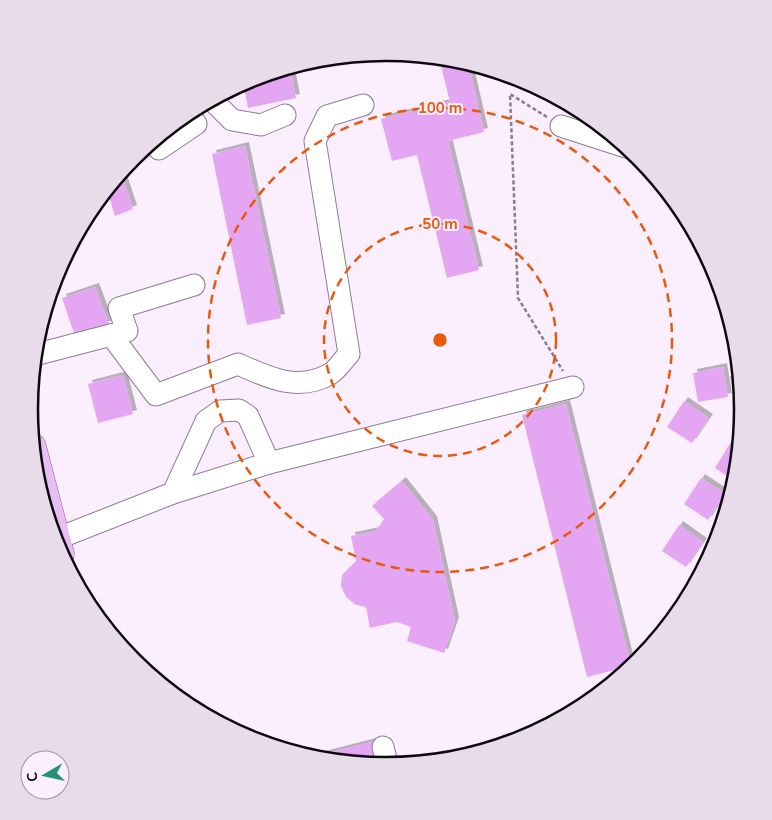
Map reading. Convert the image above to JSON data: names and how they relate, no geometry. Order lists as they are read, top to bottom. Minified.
{"north":"left","rings":["100 m","50 m"]}
